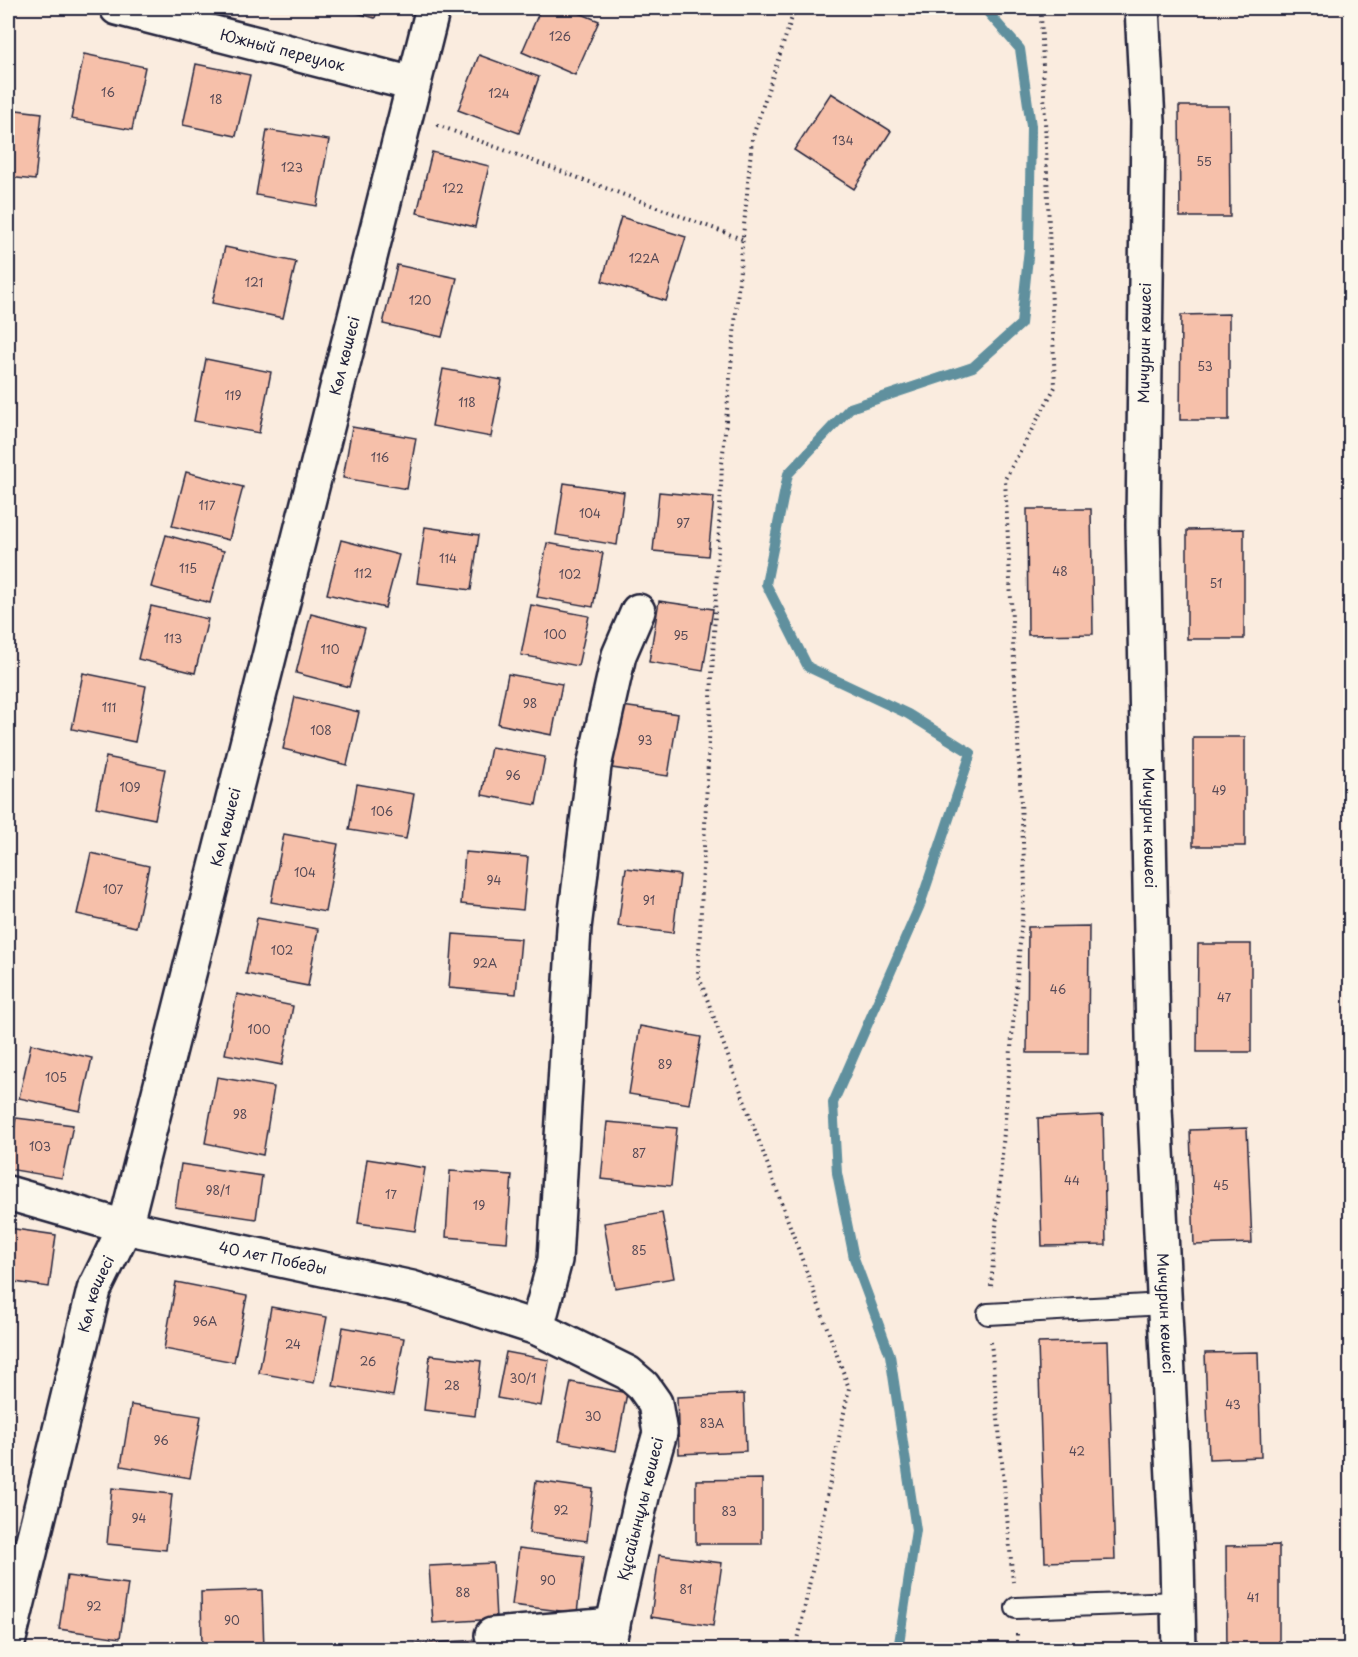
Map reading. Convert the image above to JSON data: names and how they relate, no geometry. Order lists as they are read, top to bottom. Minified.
{"streets":{"street":["Южный переулок","Мичурин көшесі","Көл көшесі","40 лет Победы","Құсайынұлы көшесі"]},"crossings":[["Южный переулок","Көл көшесі"],["Көл көшесі","40 лет Победы"],["40 лет Победы","Құсайынұлы көшесі"]],"house_numbers":["126","16","124","18","134","55","123","122","122А","121","120","53","119","118","116","117","104","97","114","115","48","112","102","51","100","95","113","110","98","111","108","93","96","109","49","106","104","94","107","91","102","92А","46","47","100","89","105","98","103","87","44","45","98/1","17","19","85","96А","24","26","30/1","28","43","30","83А","96","42","92","83","94","90","81","88","41","92","90"]}
